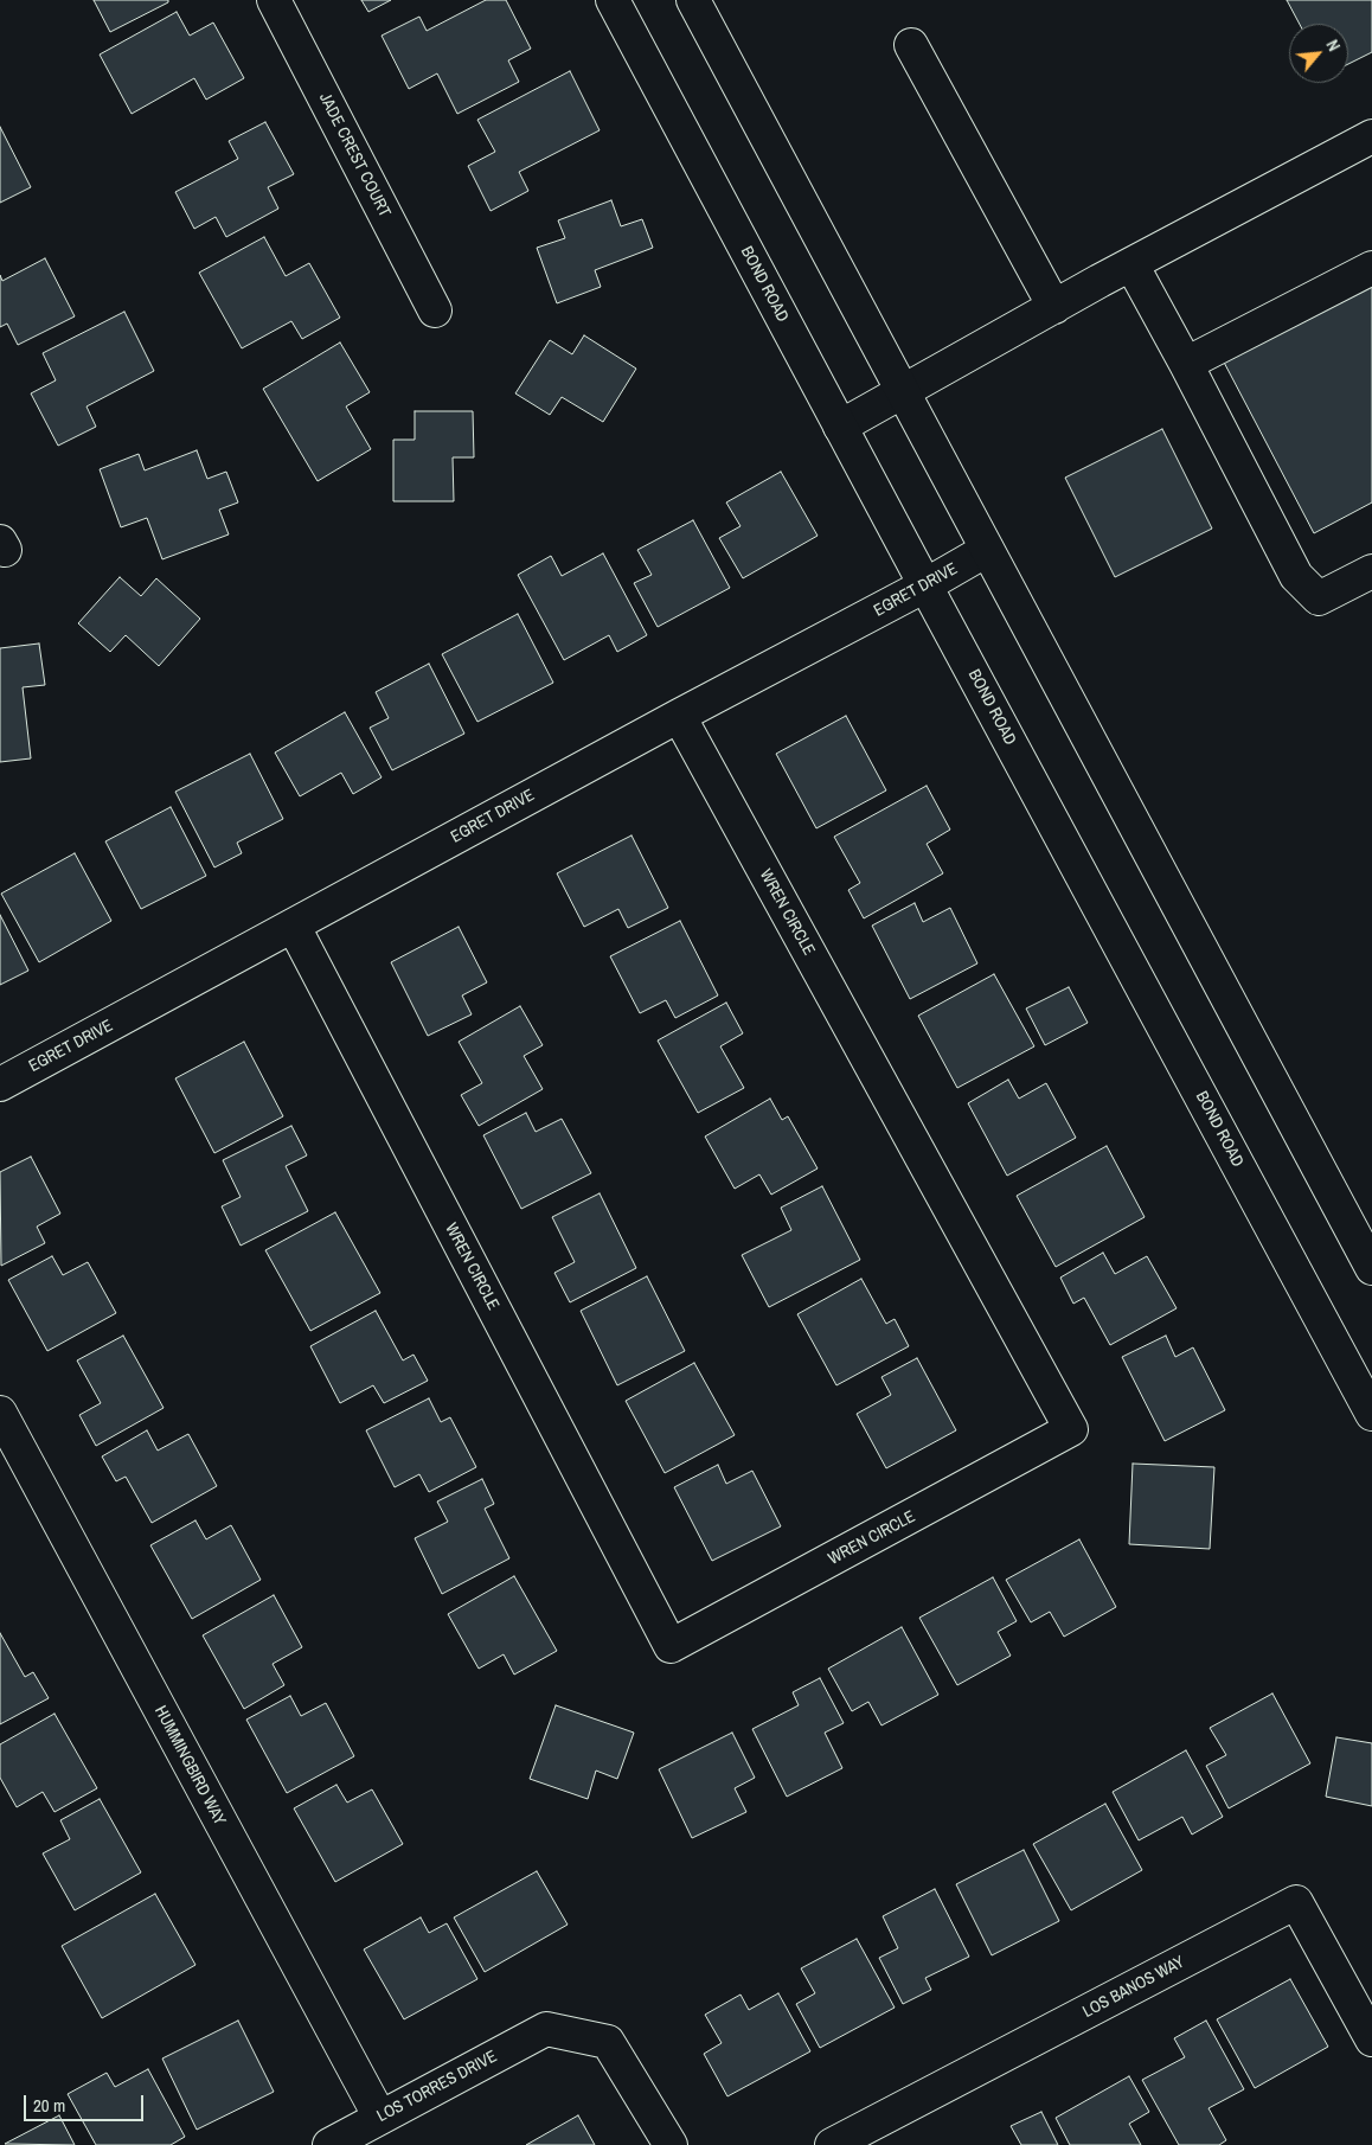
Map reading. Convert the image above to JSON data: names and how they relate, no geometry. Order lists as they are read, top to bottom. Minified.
{"streets":{"street":["JADE CREST COURT","BOND ROAD","EGRET DRIVE","WREN CIRCLE","HUMMINGBIRD WAY","LOS BANOS WAY","LOS TORRES DRIVE"]},"crossings":[["BOND ROAD","EGRET DRIVE"],["EGRET DRIVE","WREN CIRCLE"],["HUMMINGBIRD WAY","LOS TORRES DRIVE"]],"scale_bar":"20 m","north":"top right"}
